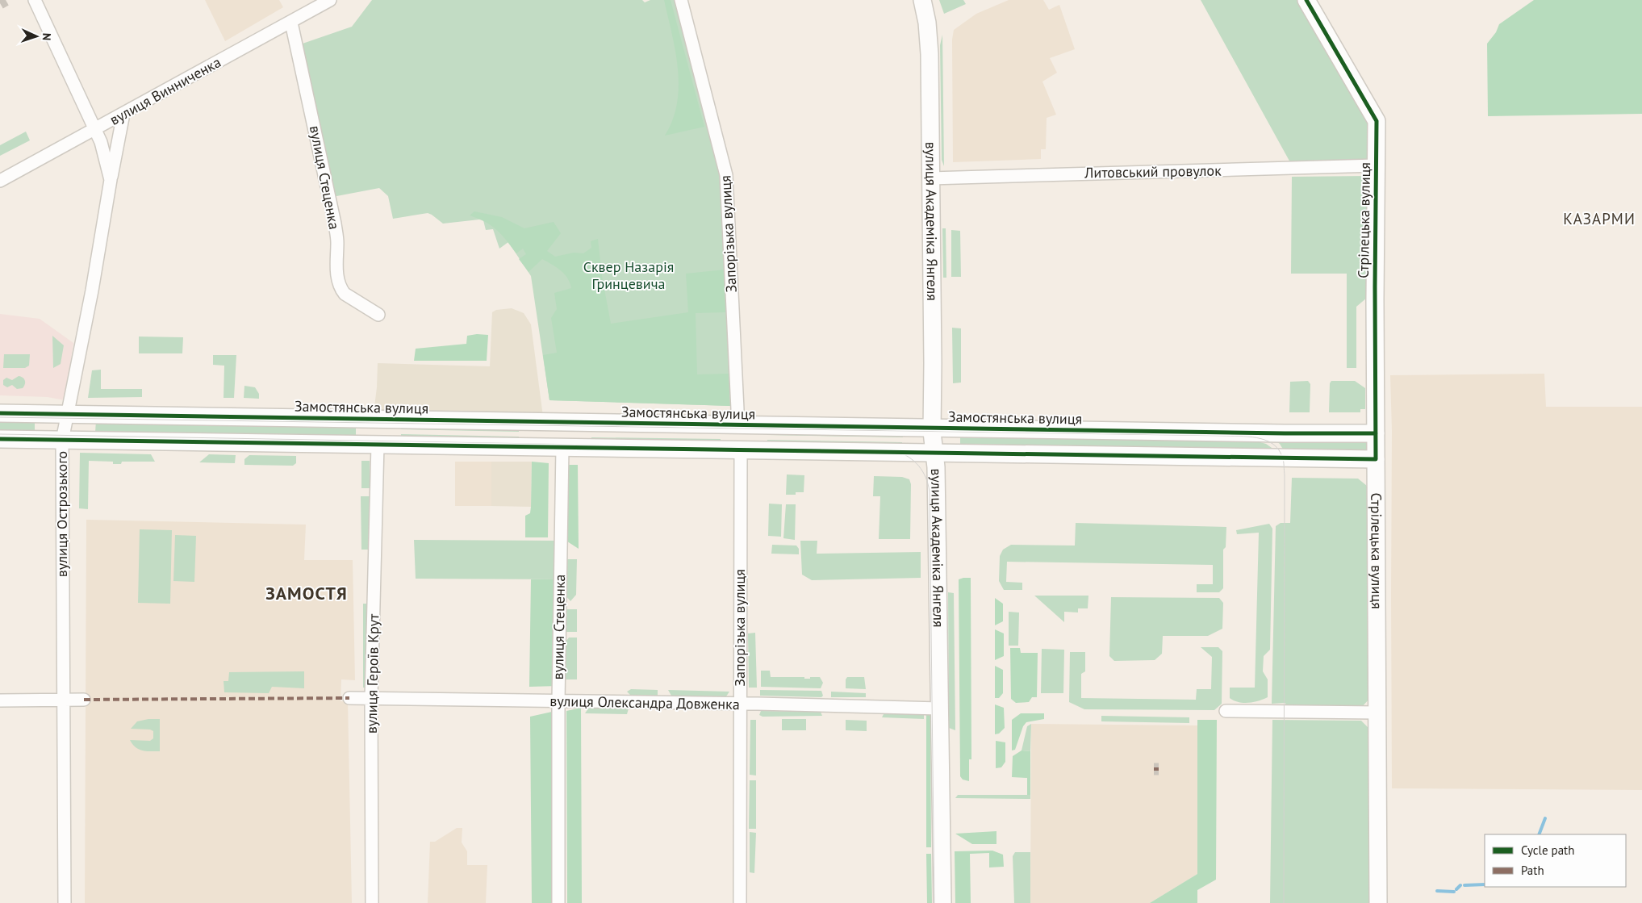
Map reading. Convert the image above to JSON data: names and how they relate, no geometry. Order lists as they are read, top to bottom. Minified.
{"streets":{"main road":["Стрілецька вулиця","вулиця Академіка Янгеля","Замостянська вулиця"],"street":["вулиця Винниченка","Литовський провулок","вулиця Стеценка","Запорізька вулиця","вулиця Острозького","вулиця Героїв Крут","вулиця Олександра Довженка"]},"crossings":[["вулиця Винниченка","вулиця Стеценка"],["вулиця Винниченка","вулиця Острозького"],["Литовський провулок","Стрілецька вулиця"],["Литовський провулок","вулиця Академіка Янгеля"],["вулиця Стеценка","вулиця Олександра Довженка"],["Стрілецька вулиця","Замостянська вулиця"],["вулиця Академіка Янгеля","Замостянська вулиця"],["вулиця Академіка Янгеля","вулиця Олександра Довженка"],["Запорізька вулиця","Замостянська вулиця"],["Запорізька вулиця","вулиця Олександра Довженка"],["Замостянська вулиця","вулиця Острозького"],["вулиця Героїв Крут","вулиця Олександра Довженка"]],"districts":["КАЗАРМИ","ЗАМОСТЯ"],"parks":["Сквер Назарія Гринцевича"],"legend":["Cycle path","Path"],"north":"right"}
